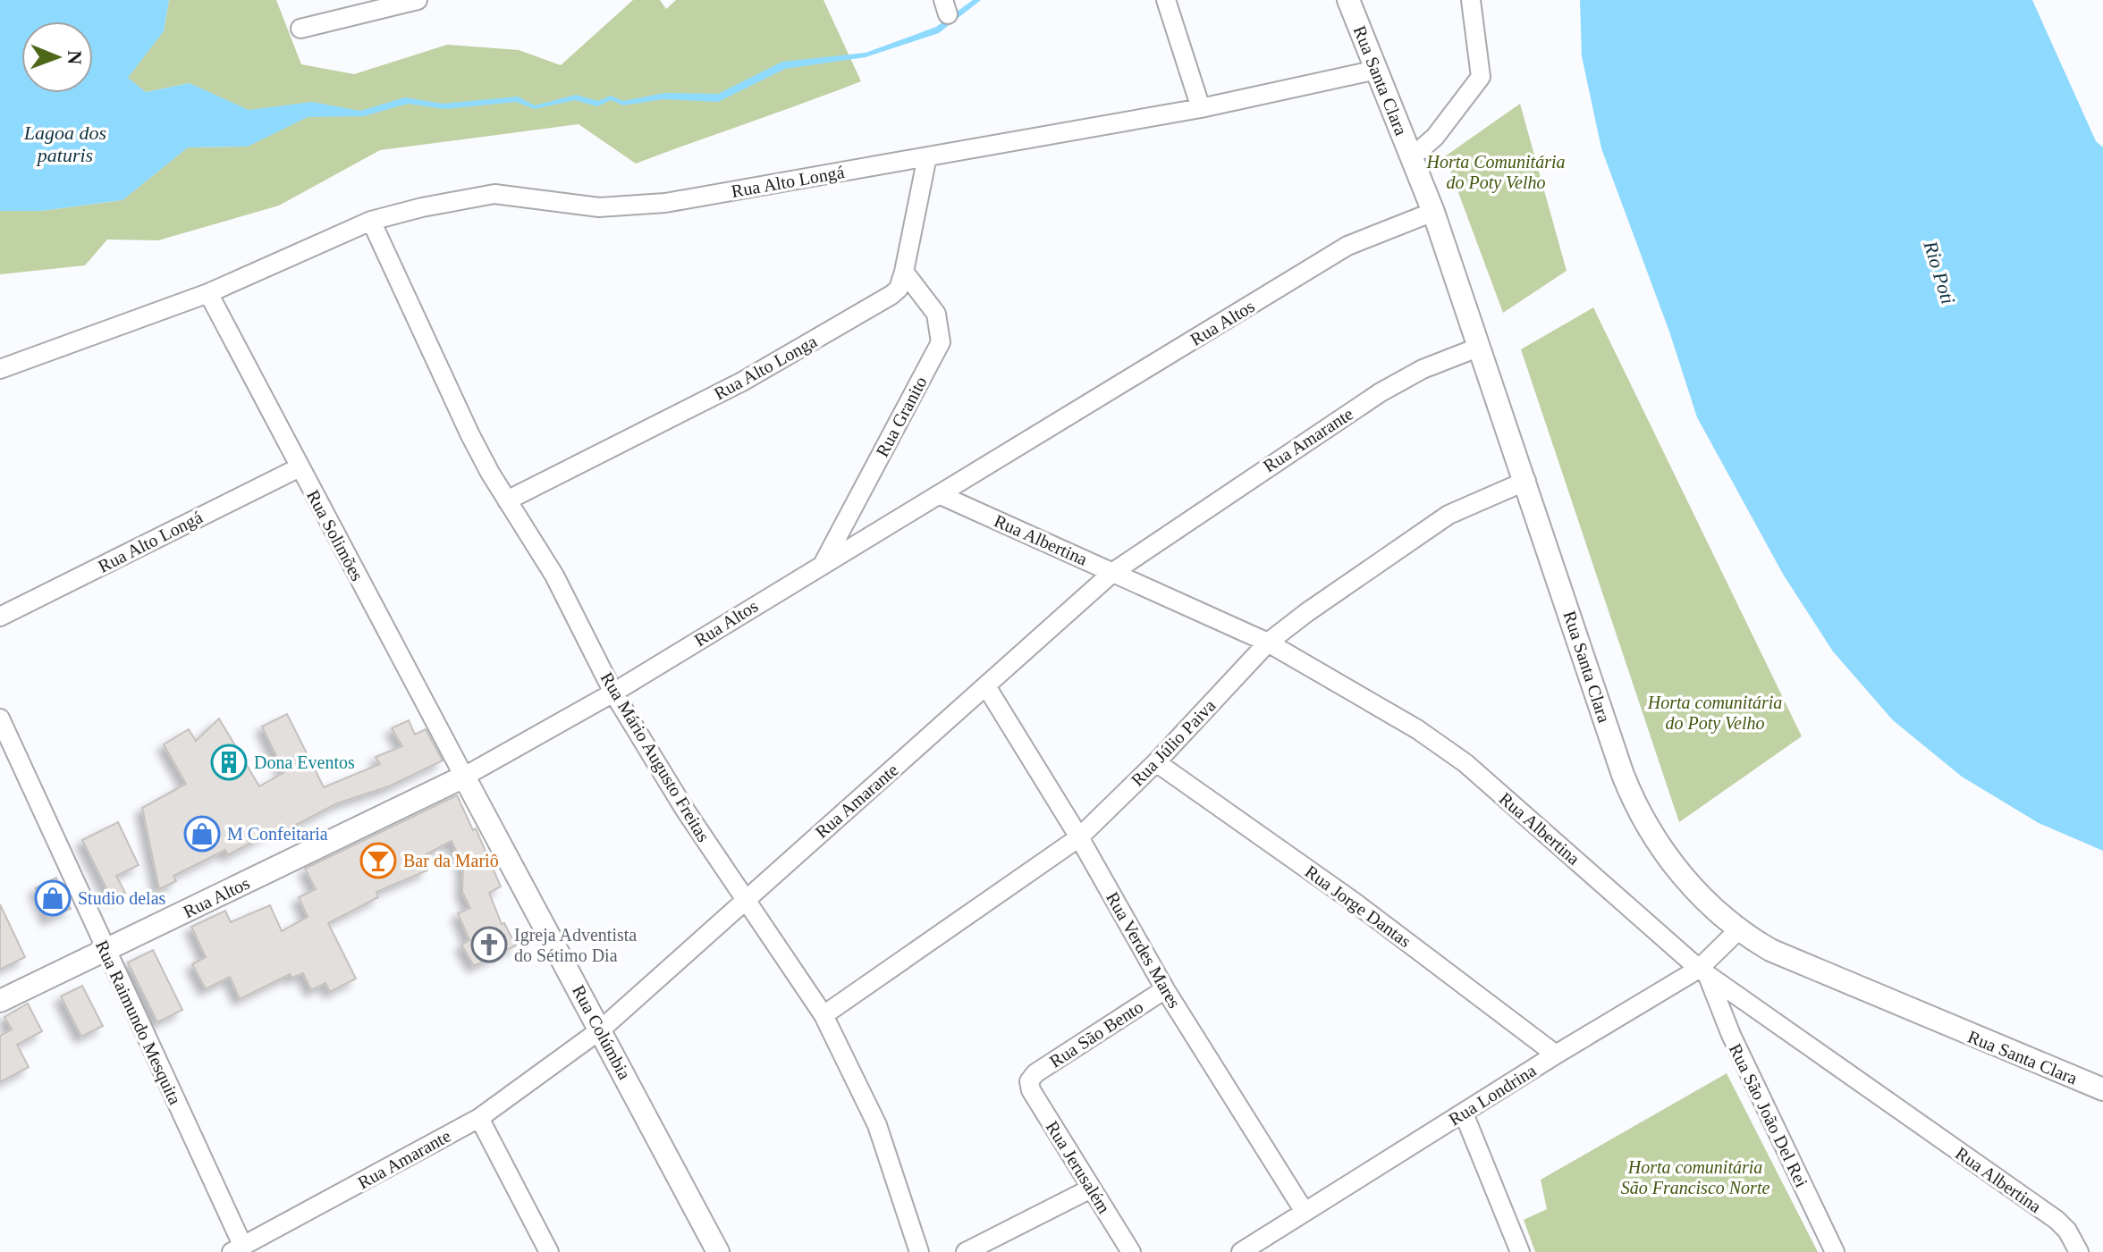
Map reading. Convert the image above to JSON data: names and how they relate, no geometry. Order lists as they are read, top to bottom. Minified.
{"streets":{"street":["Rua Santa Clara","Rua Alto Longá","Rua Altos","Rua Alto Longa","Rua Granito","Rua Amarante","Rua Solimões","Rua Albertina","Rua Júlio Paiva","Rua Mário Augusto Freitas","Rua Jorge Dantas","Rua Verdes Mares","Rua Raimundo Mesquita","Rua Colúmbia","Rua São Bento","Rua Londrina","Rua São João Del Rei","Rua Jerusalém"]},"crossings":[["Rua Santa Clara","Rua Alto Longá"],["Rua Santa Clara","Rua Altos"],["Rua Santa Clara","Rua Amarante"],["Rua Santa Clara","Rua Júlio Paiva"],["Rua Santa Clara","Rua Londrina"],["Rua Alto Longá","Rua Alto Longa"],["Rua Alto Longá","Rua Solimões"],["Rua Alto Longá","Rua Mário Augusto Freitas"],["Rua Altos","Rua Granito"],["Rua Altos","Rua Solimões"],["Rua Altos","Rua Albertina"],["Rua Altos","Rua Mário Augusto Freitas"],["Rua Altos","Rua Raimundo Mesquita"],["Rua Altos","Rua Colúmbia"],["Rua Alto Longa","Rua Granito"],["Rua Alto Longa","Rua Mário Augusto Freitas"],["Rua Amarante","Rua Albertina"],["Rua Amarante","Rua Mário Augusto Freitas"],["Rua Amarante","Rua Verdes Mares"],["Rua Amarante","Rua Raimundo Mesquita"],["Rua Amarante","Rua Colúmbia"],["Rua Solimões","Rua Colúmbia"],["Rua Albertina","Rua Júlio Paiva"],["Rua Albertina","Rua Londrina"],["Rua Albertina","Rua São João Del Rei"],["Rua Júlio Paiva","Rua Mário Augusto Freitas"],["Rua Júlio Paiva","Rua Jorge Dantas"],["Rua Júlio Paiva","Rua Verdes Mares"],["Rua Jorge Dantas","Rua Londrina"],["Rua Verdes Mares","Rua São Bento"],["Rua Verdes Mares","Rua Londrina"],["Rua São Bento","Rua Jerusalém"],["Rua Londrina","Rua São João Del Rei"]],"water":["Lagoa dos paturis","Rio Poti"],"parks":["Horta Comunitária do Poty Velho","Horta comunitária do Poty Velho","Horta comunitária São Francisco Norte"],"places":{"building":["Dona Eventos"],"shop":["M Confeitaria","Studio delas"],"bar":["Bar da Mariô"],"church":["Igreja Adventista do Sétimo Dia"]},"north":"right"}
